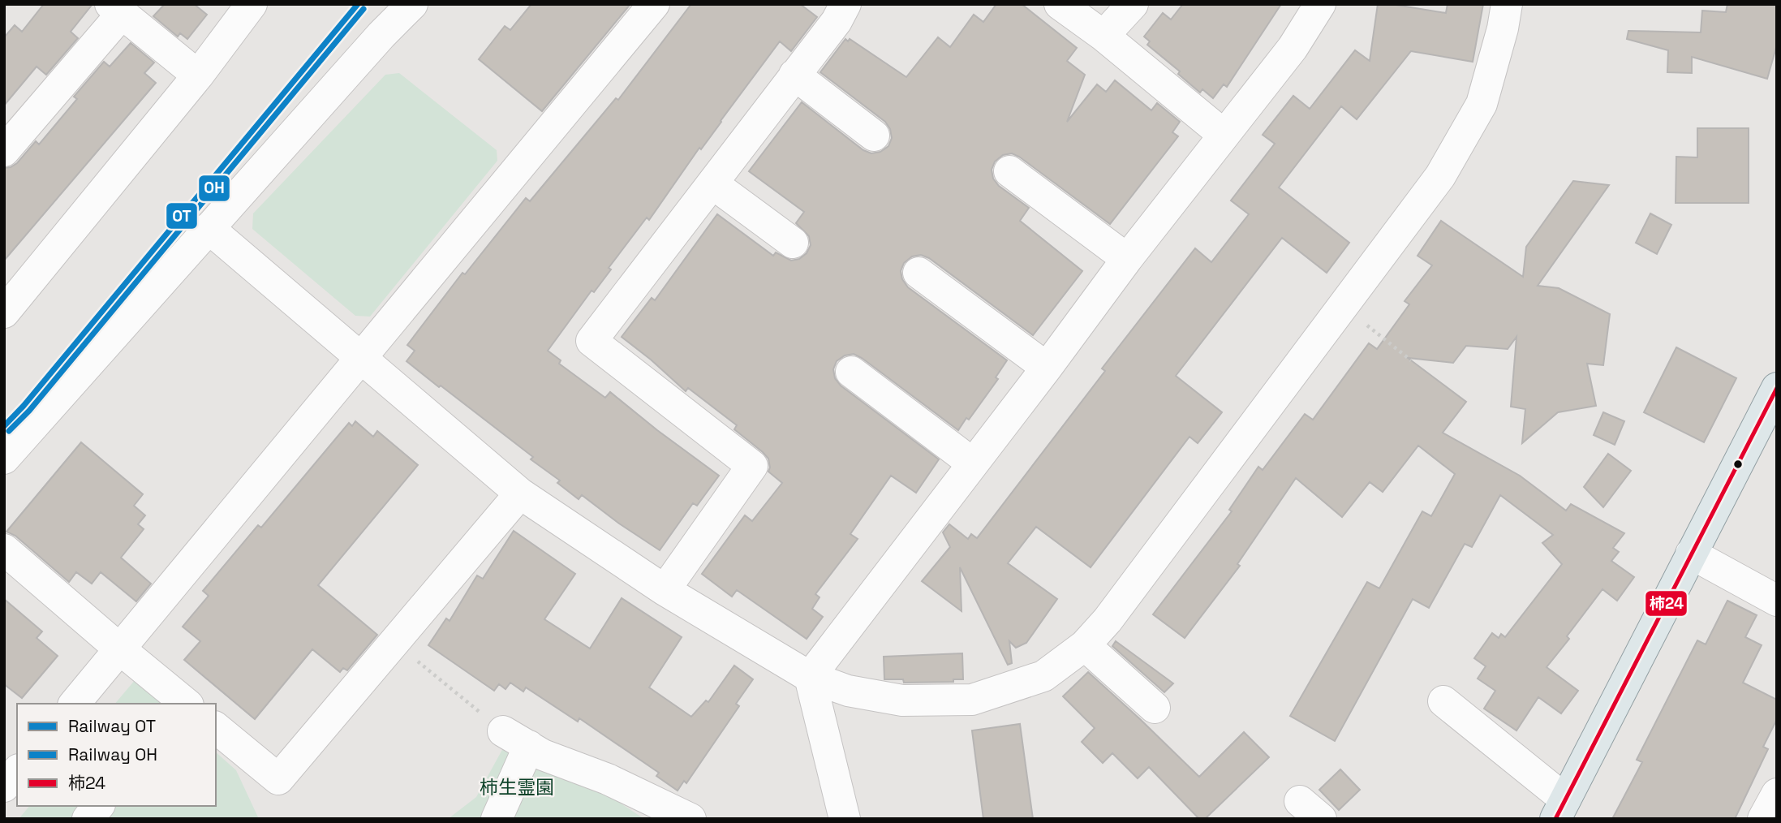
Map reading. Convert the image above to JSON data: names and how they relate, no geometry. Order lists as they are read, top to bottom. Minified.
{"parks":["柿生霊園"],"lines":["rail line OT","rail line OH","transit line 柿24"],"legend":["Railway OT","Railway OH","柿24"]}
